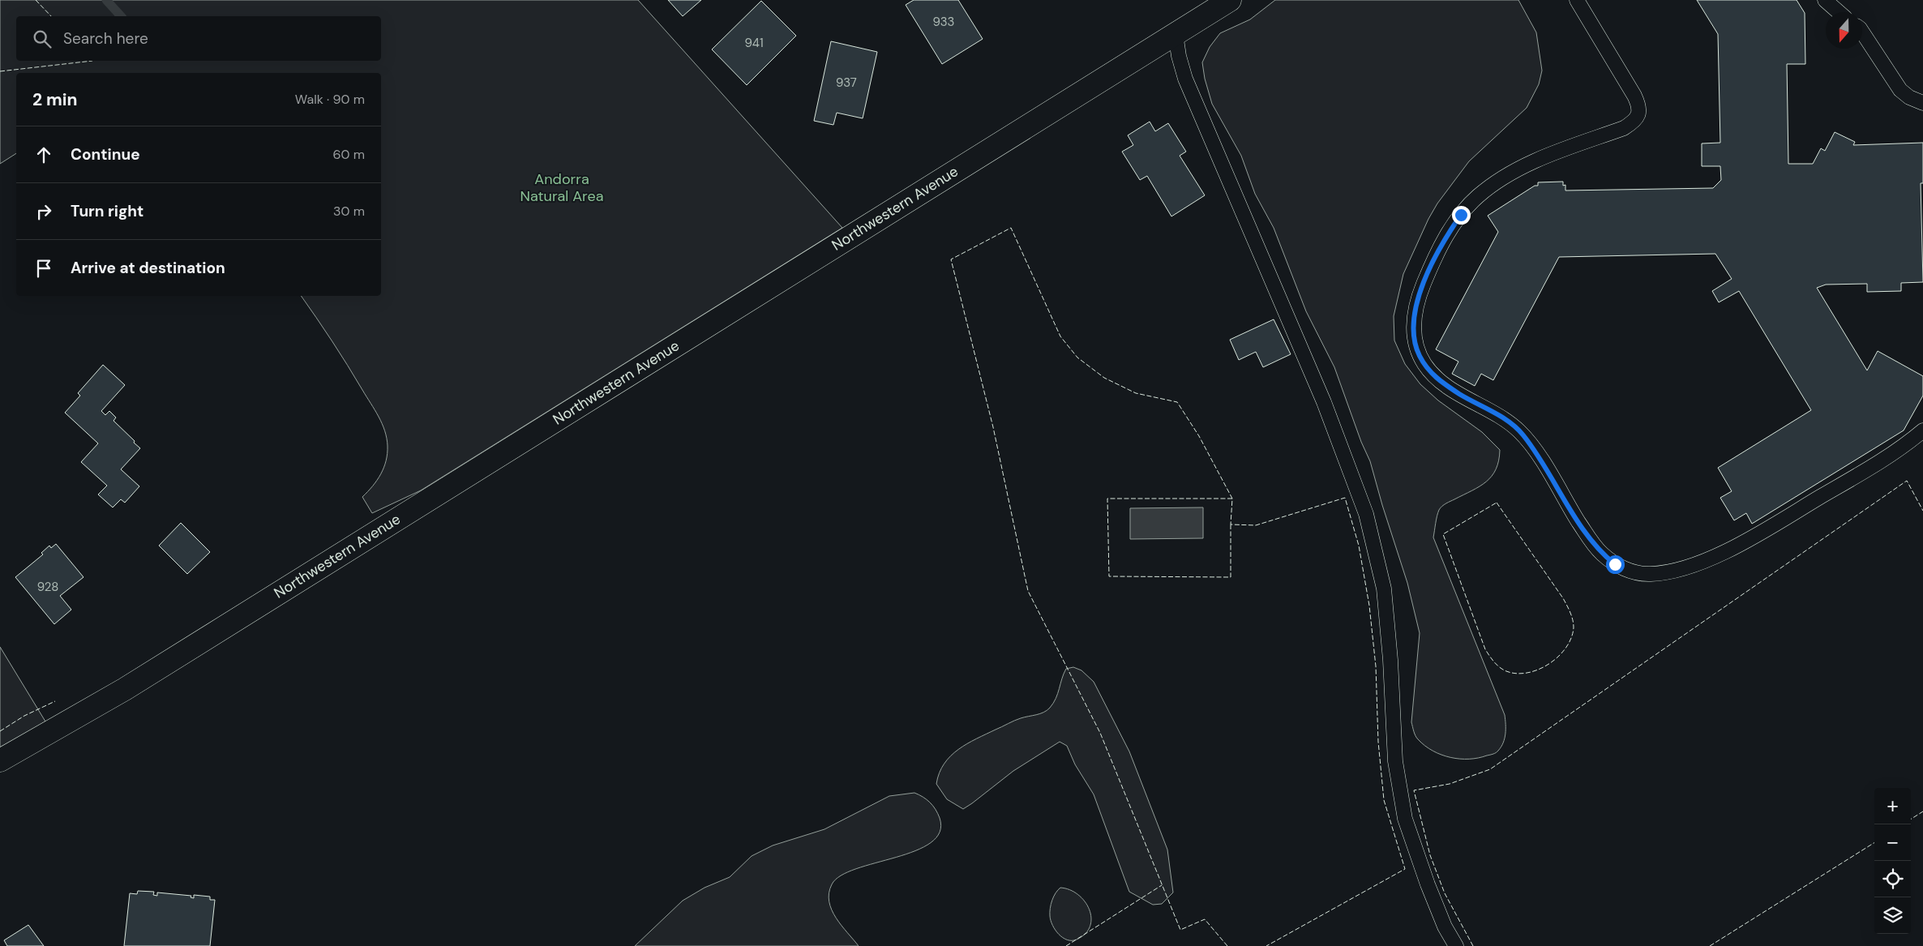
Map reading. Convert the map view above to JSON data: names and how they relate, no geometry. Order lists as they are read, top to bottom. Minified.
{"streets":{"street":["Northwestern Avenue"]},"parks":["Andorra Natural Area"],"house_numbers":["933","941","937","928"],"north":"bottom","page":{"search":"Search here","heading":["2 min","Walk · 90 m"],"list":[["Continue","60 m"],["Turn right","30 m"],"Arrive at destination"],"map_buttons":["+","−"]}}
